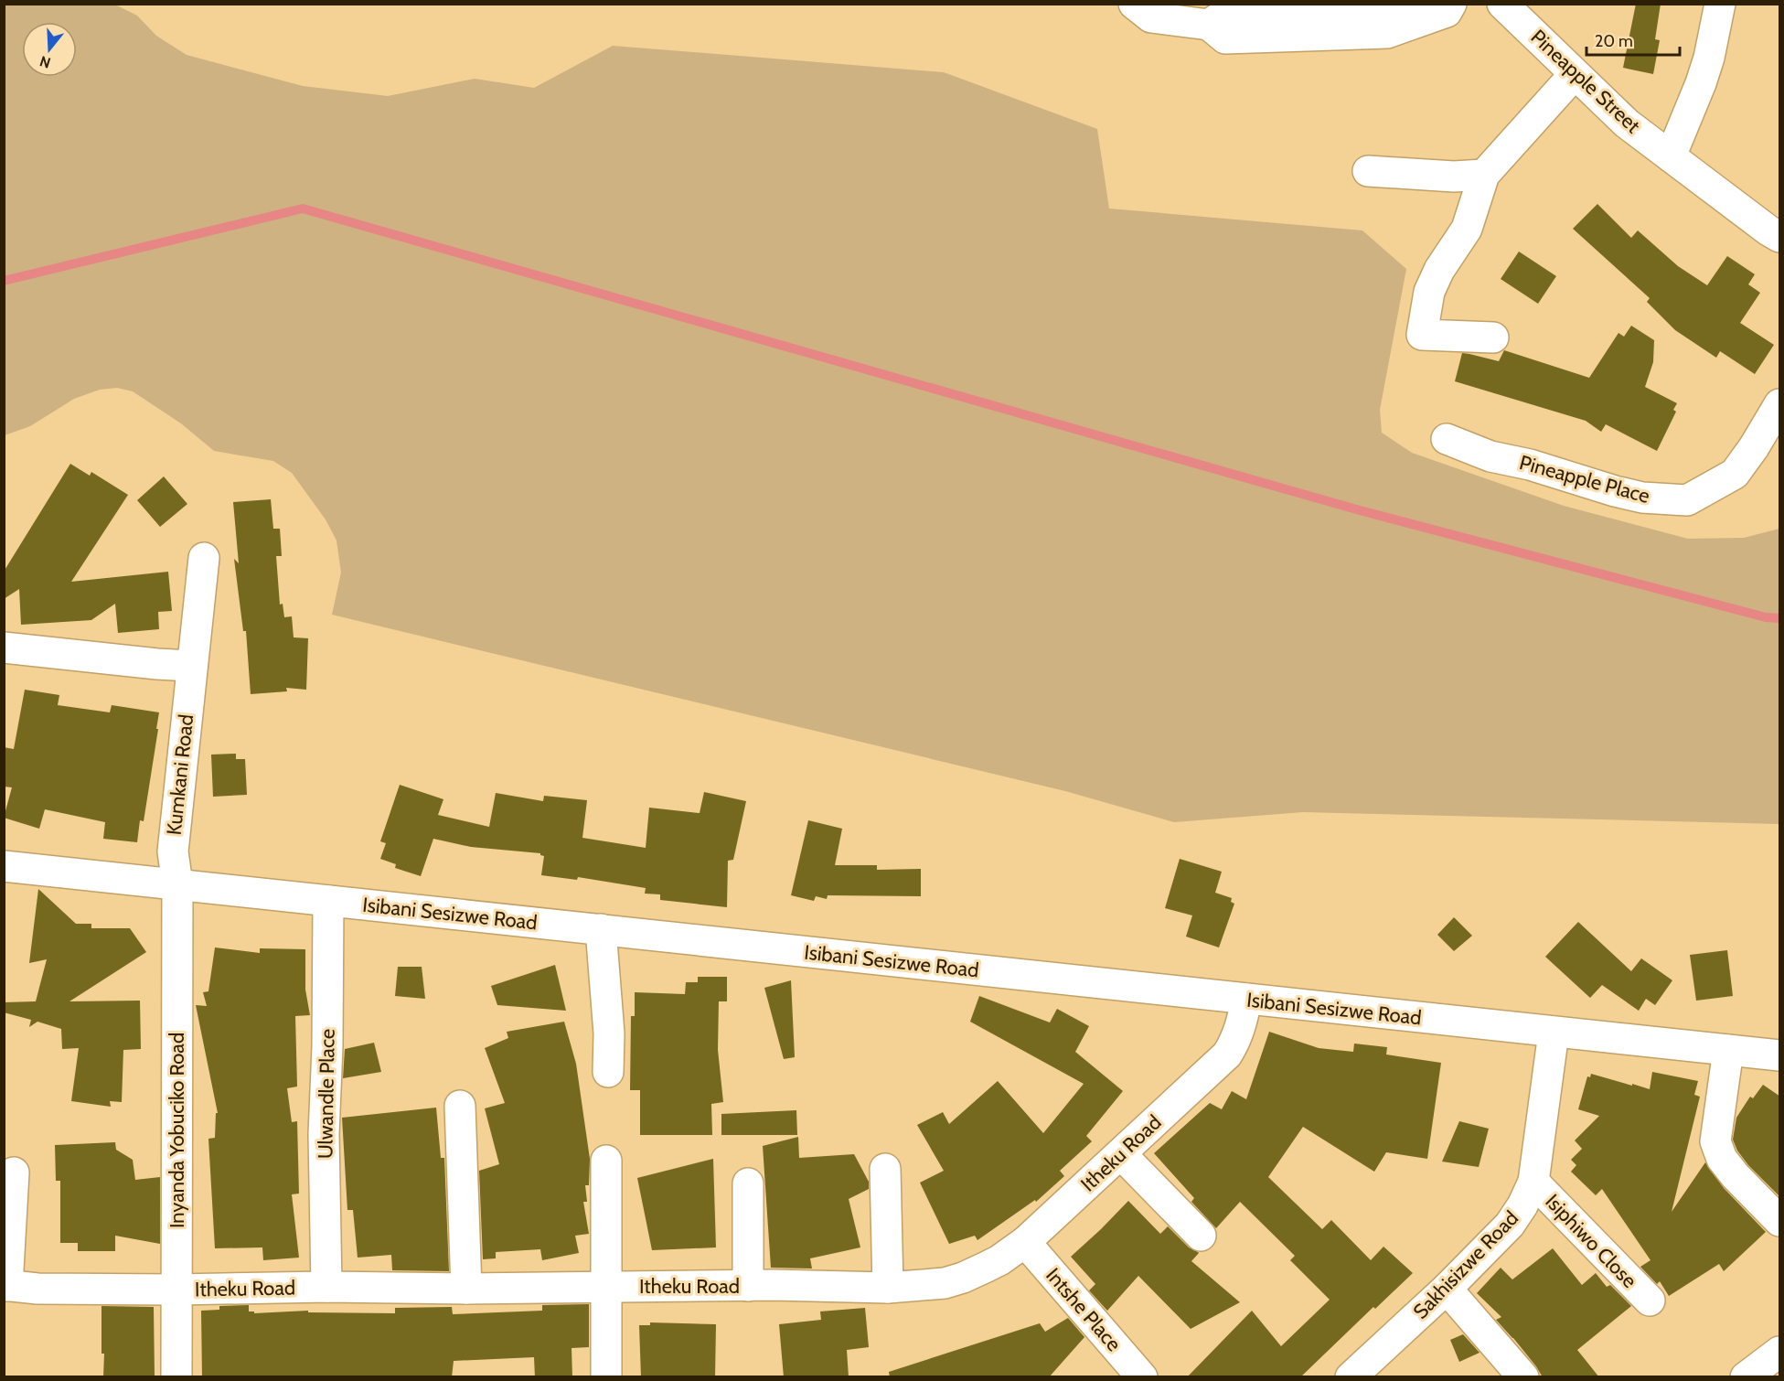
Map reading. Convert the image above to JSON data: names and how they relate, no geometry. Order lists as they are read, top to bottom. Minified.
{"streets":{"street":["Pineapple Street","Pineapple Place","Kumkani Road","Isibani Sesizwe Road","Ulwandle Place","Inyanda Yobuciko Road","Itheku Road","Isiphiwo Close","Sakhisizwe Road","Intshe Place"]},"crossings":[["Kumkani Road","Isibani Sesizwe Road"],["Kumkani Road","Inyanda Yobuciko Road"],["Isibani Sesizwe Road","Ulwandle Place"],["Isibani Sesizwe Road","Inyanda Yobuciko Road"],["Isibani Sesizwe Road","Itheku Road"],["Isibani Sesizwe Road","Sakhisizwe Road"],["Ulwandle Place","Itheku Road"],["Inyanda Yobuciko Road","Itheku Road"],["Itheku Road","Intshe Place"],["Isiphiwo Close","Sakhisizwe Road"]],"scale_bar":"20 m","north":"bottom"}
